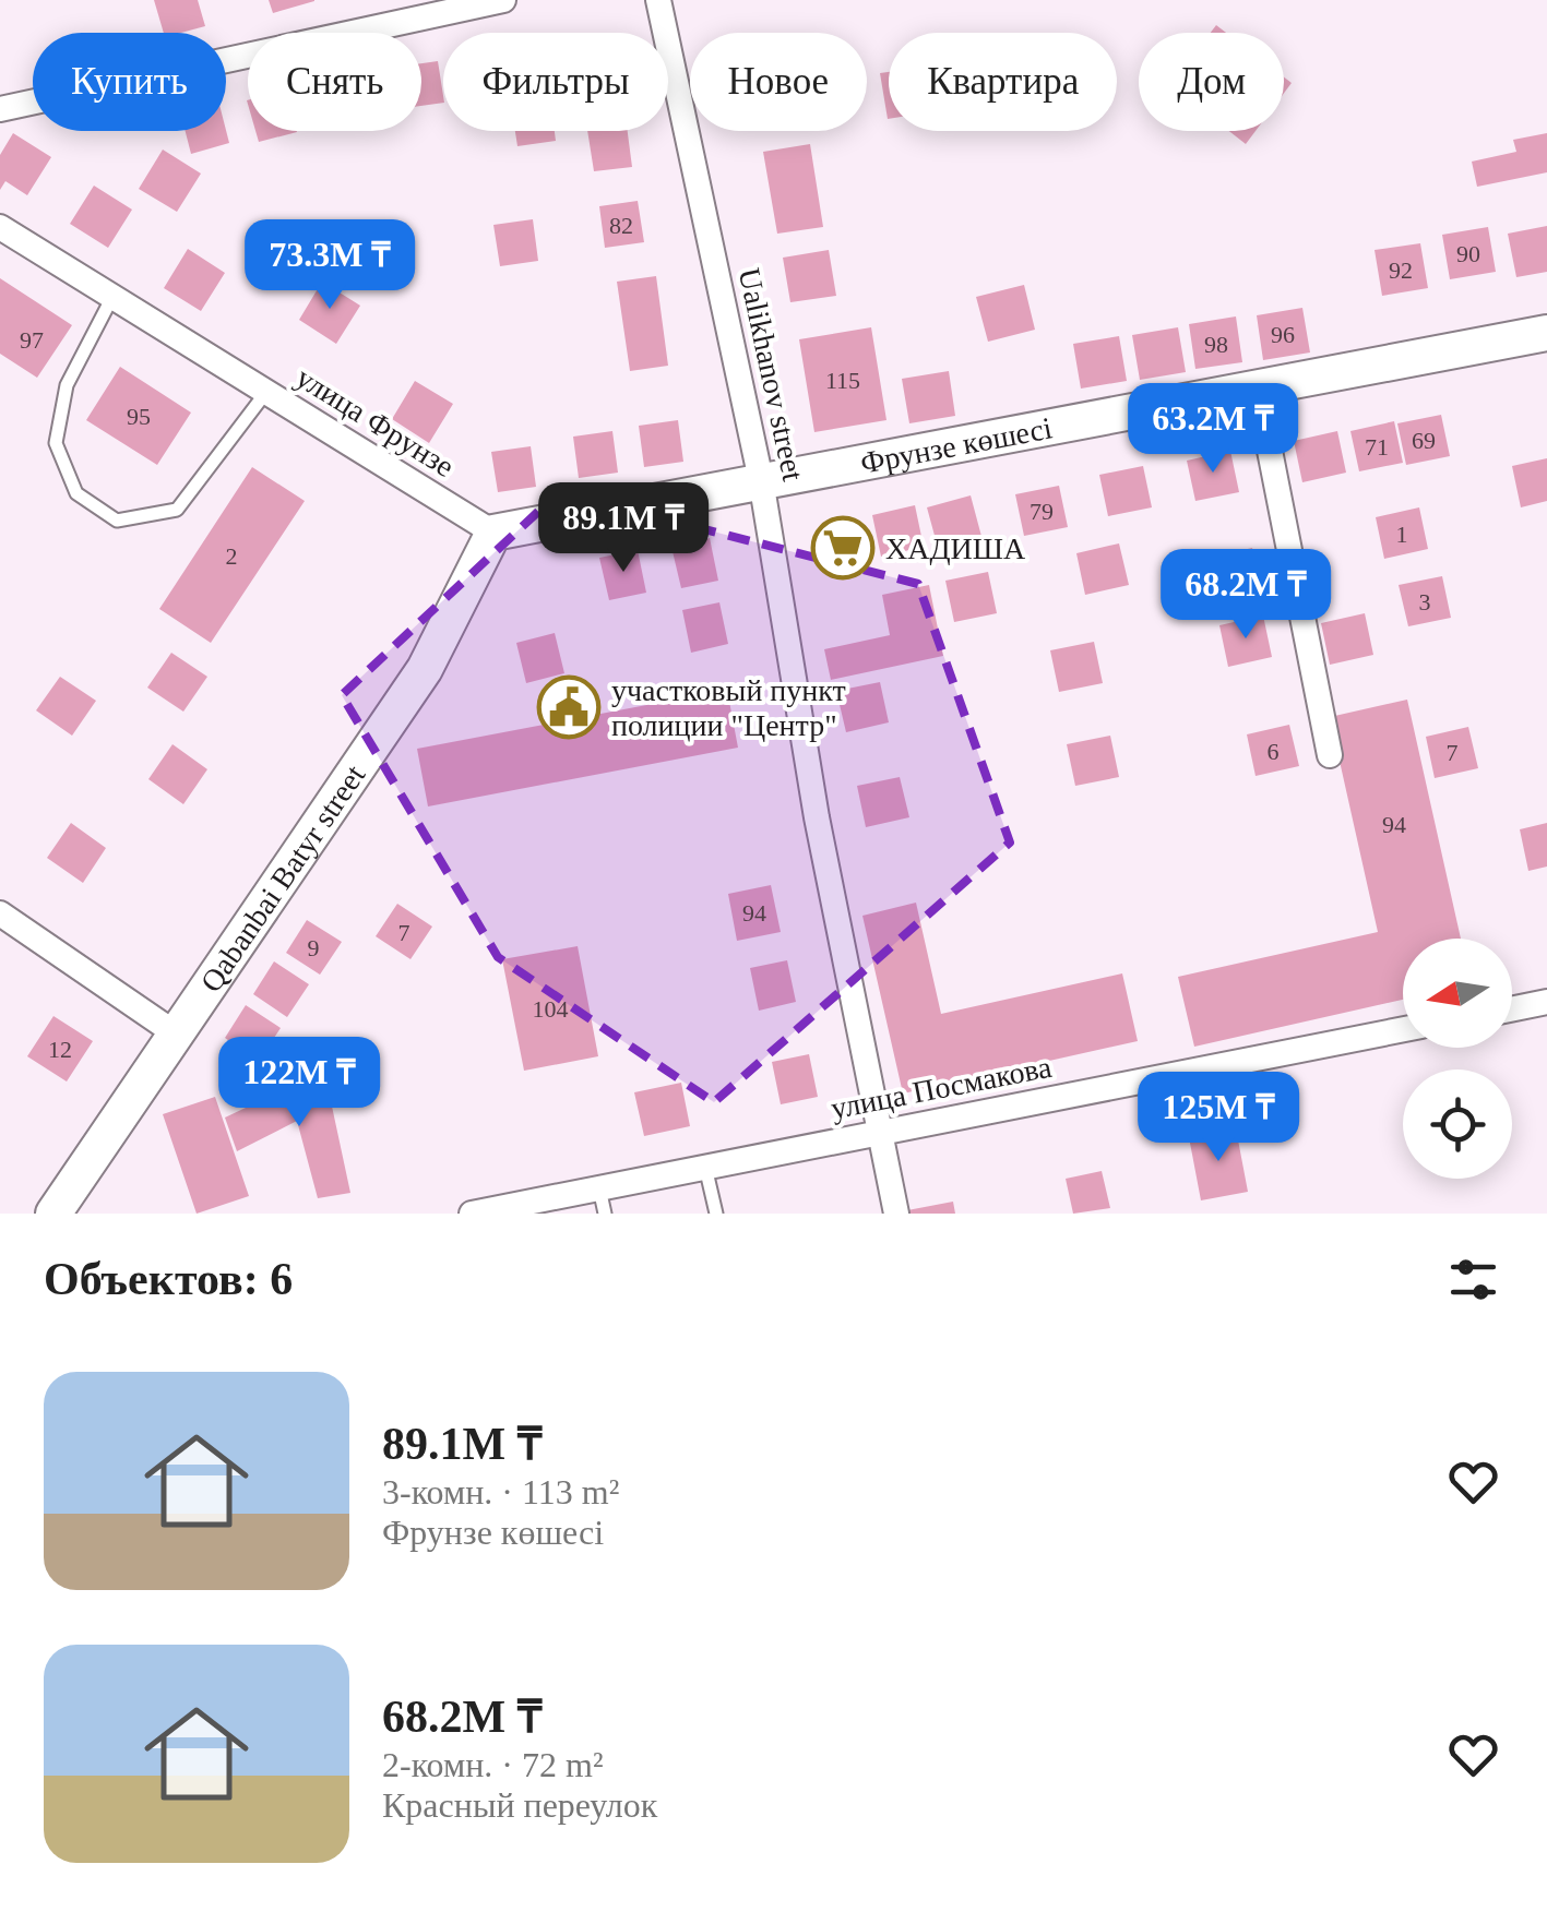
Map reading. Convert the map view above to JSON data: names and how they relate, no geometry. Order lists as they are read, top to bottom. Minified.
{"streets":{"main road":["Фрунзе көшесі","Qabanbai Batyr street"],"street":["Ualikhanov street","улица Фрунзе","улица Посмакова"]},"crossings":[["Ualikhanov street","Фрунзе көшесі"],["Ualikhanov street","улица Посмакова"],["улица Фрунзе","Фрунзе көшесі"],["улица Фрунзе","Qabanbai Batyr street"],["Фрунзе көшесі","Qabanbai Batyr street"]],"places":{"supermarket":["ХАДИША"],"public building":["участковый пункт полиции \"Центр\""]},"house_numbers":["82","90","92","96","97","98","115","95","69","71","79","1","2","3","6","7","94","94","7","9","104","12"],"north":"left","page":{"chip":["Купить","Снять","Фильтры","Новое","Квартира","Дом"],"price":["73.3M ₸","63.2M ₸","89.1M ₸","68.2M ₸","122M ₸","125M ₸"],"heading":"Объектов: 6","list":[{"name":"89.1M ₸","note":"3-комн. · 113 m² · Фрунзе көшесі"},{"name":"68.2M ₸","note":"2-комн. · 72 m² · Красный переулок"}]}}
